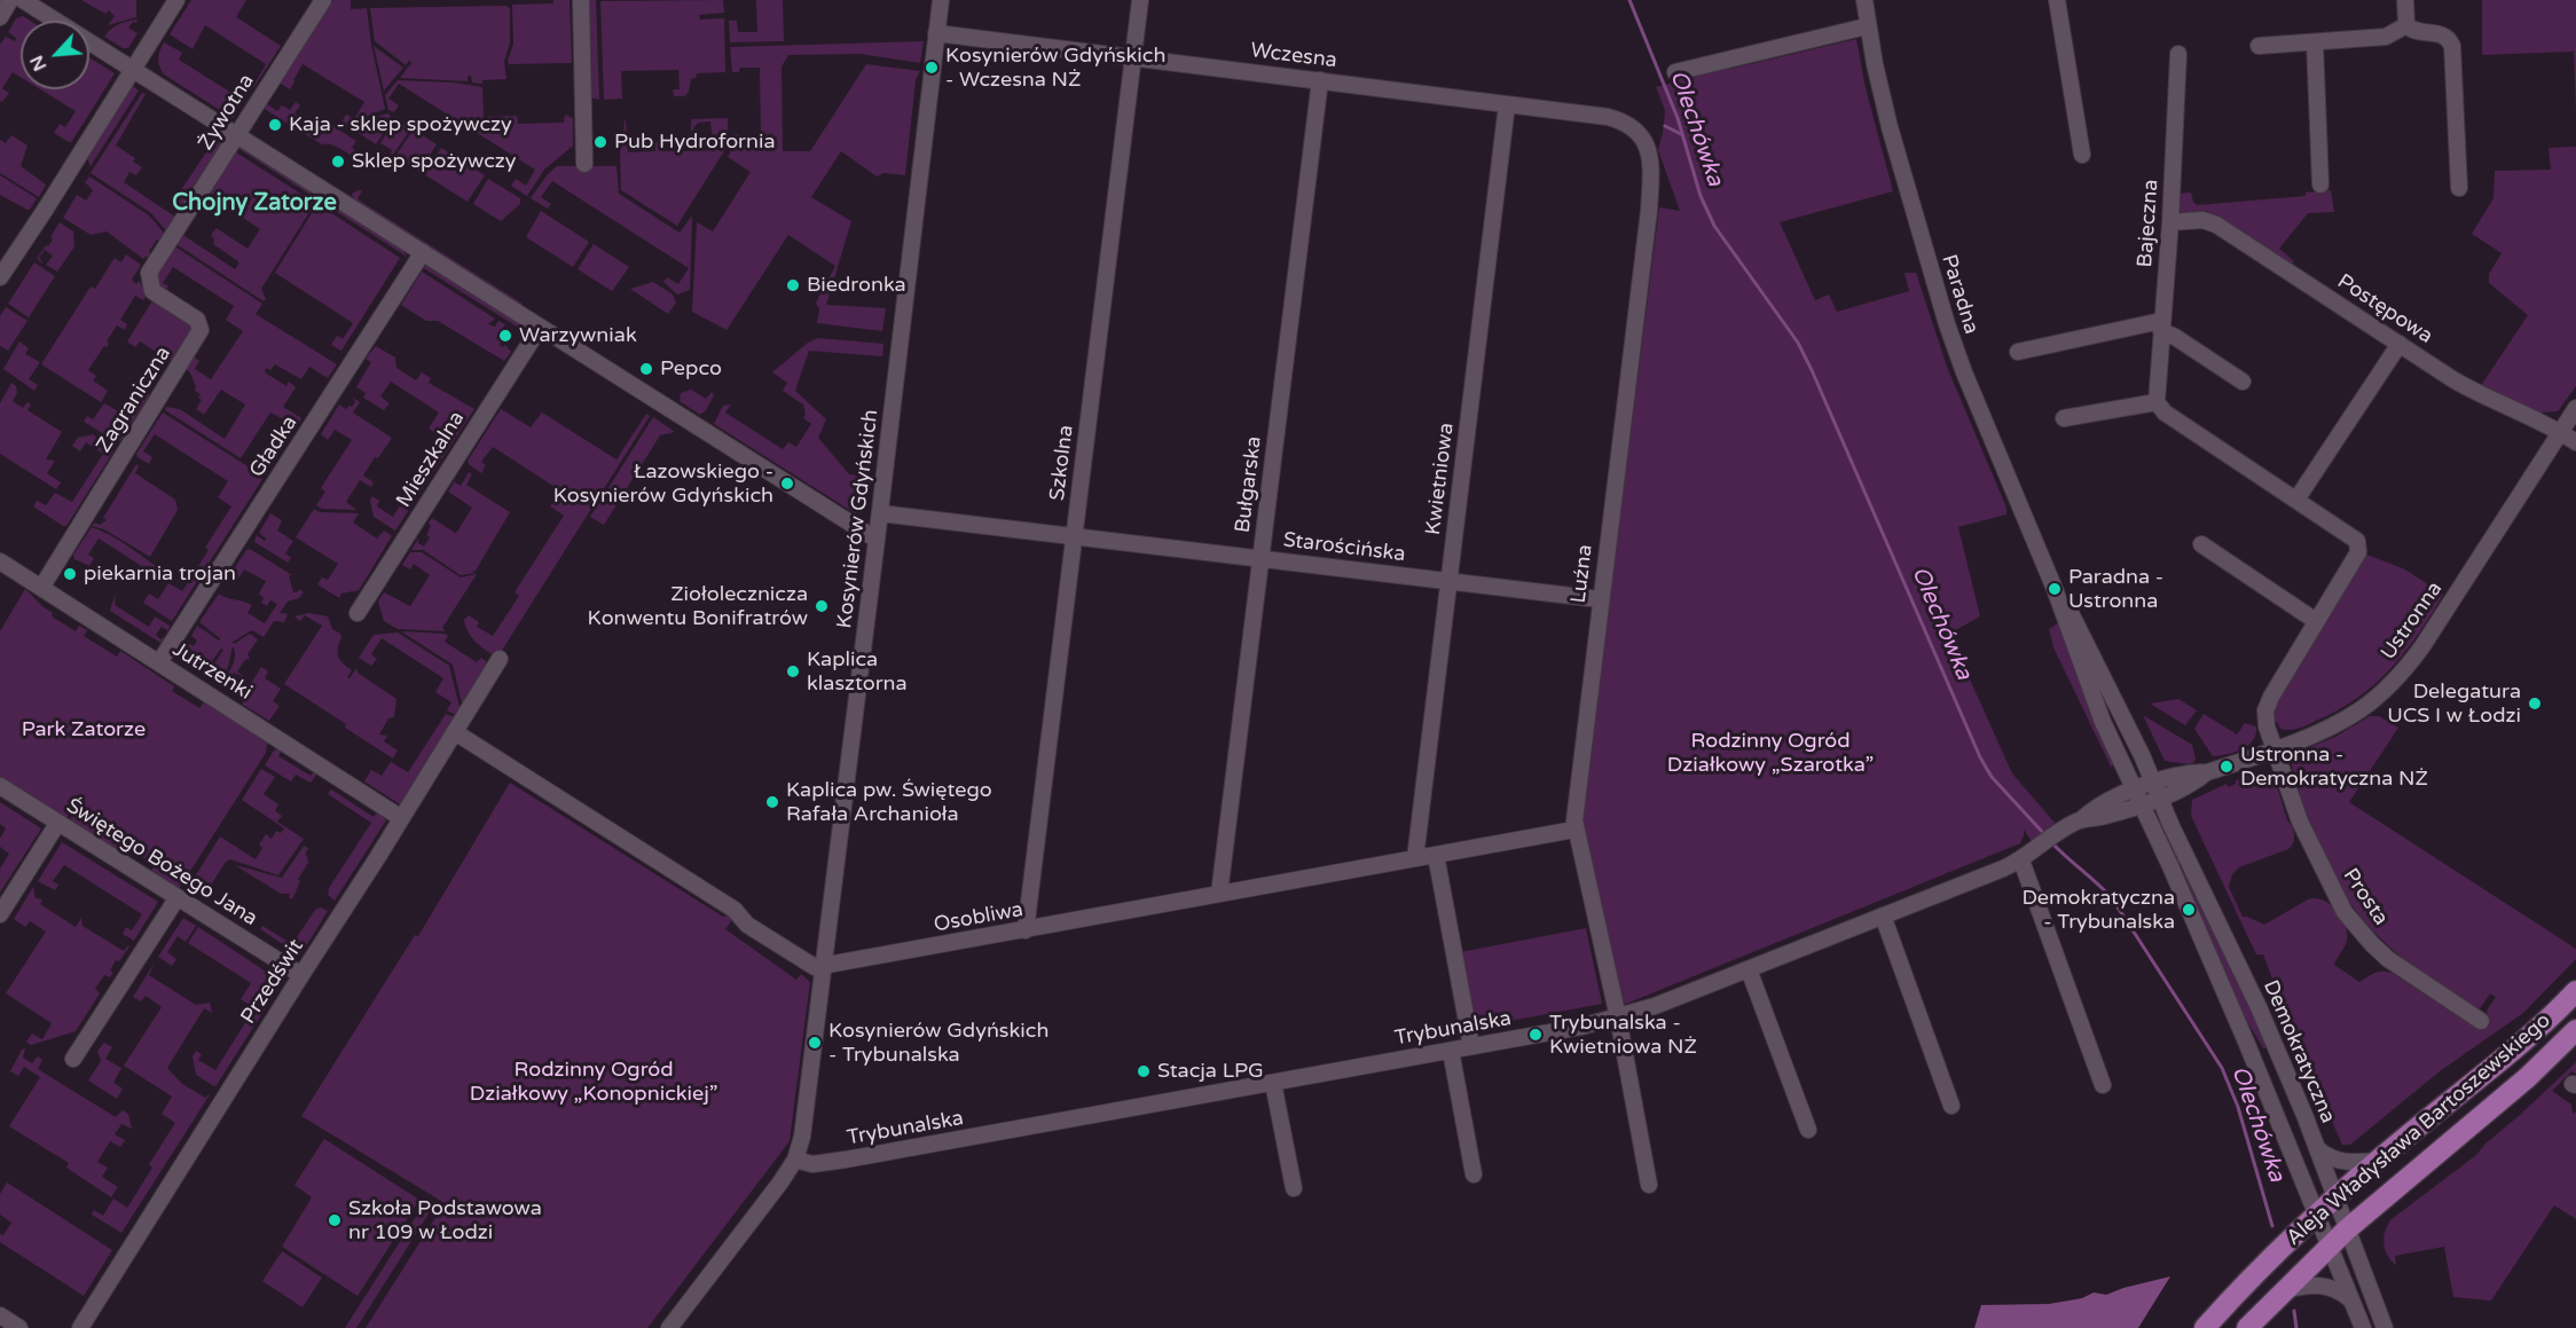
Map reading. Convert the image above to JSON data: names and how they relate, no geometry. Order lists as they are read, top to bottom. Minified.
{"streets":{"main road":["Aleja Władysława Bartoszewskiego"],"street":["Wczesna","Żywotna","Bajeczna","Paradna","Postępowa","Zagraniczna","Gładka","Mieszkalna","Szkolna","Kwietniowa","Bułgarska","Kosynierów Gdyńskich","Starościńska","Luźna","Ustronna","Jutrzenki","Świętego Bożego Jana","Prosta","Osobliwa","Przedświt","Trybunalska","Demokratyczna"]},"crossings":[["Wczesna","Szkolna"],["Wczesna","Kwietniowa"],["Wczesna","Bułgarska"],["Wczesna","Kosynierów Gdyńskich"],["Wczesna","Luźna"],["Żywotna","Zagraniczna"],["Bajeczna","Postępowa"],["Paradna","Ustronna"],["Paradna","Trybunalska"],["Paradna","Demokratyczna"],["Postępowa","Ustronna"],["Zagraniczna","Jutrzenki"],["Gładka","Jutrzenki"],["Szkolna","Starościńska"],["Szkolna","Osobliwa"],["Kwietniowa","Starościńska"],["Kwietniowa","Osobliwa"],["Bułgarska","Starościńska"],["Bułgarska","Osobliwa"],["Kosynierów Gdyńskich","Starościńska"],["Kosynierów Gdyńskich","Osobliwa"],["Kosynierów Gdyńskich","Trybunalska"],["Starościńska","Luźna"],["Luźna","Osobliwa"],["Luźna","Trybunalska"],["Ustronna","Prosta"],["Ustronna","Trybunalska"],["Ustronna","Demokratyczna"],["Jutrzenki","Przedświt"],["Świętego Bożego Jana","Przedświt"],["Trybunalska","Demokratyczna"],["Demokratyczna","Aleja Władysława Bartoszewskiego"]],"districts":["Chojny Zatorze"],"water":["Olechówka"],"parks":["Park Zatorze","Rodzinny Ogród Działkowy „Szarotka”","Rodzinny Ogród Działkowy „Konopnickiej”"],"places":["Kosynierów Gdyńskich - Wczesna NŻ","Kaja - sklep spożywczy","Pub Hydrofornia","Sklep spożywczy","Biedronka","Warzywniak","Pepco","Łazowskiego - Kosynierów Gdyńskich","piekarnia trojan","Paradna - Ustronna","Ziołolecznicza Konwentu Bonifratrów","Kaplica klasztorna","Delegatura UCS I w Łodzi","Ustronna - Demokratyczna NŻ","Kaplica pw. Świętego Rafała Archanioła","Demokratyczna - Trybunalska","Trybunalska - Kwietniowa NŻ","Kosynierów Gdyńskich - Trybunalska","Stacja LPG","Szkoła Podstawowa nr 109 w Łodzi"],"north":"bottom left"}
